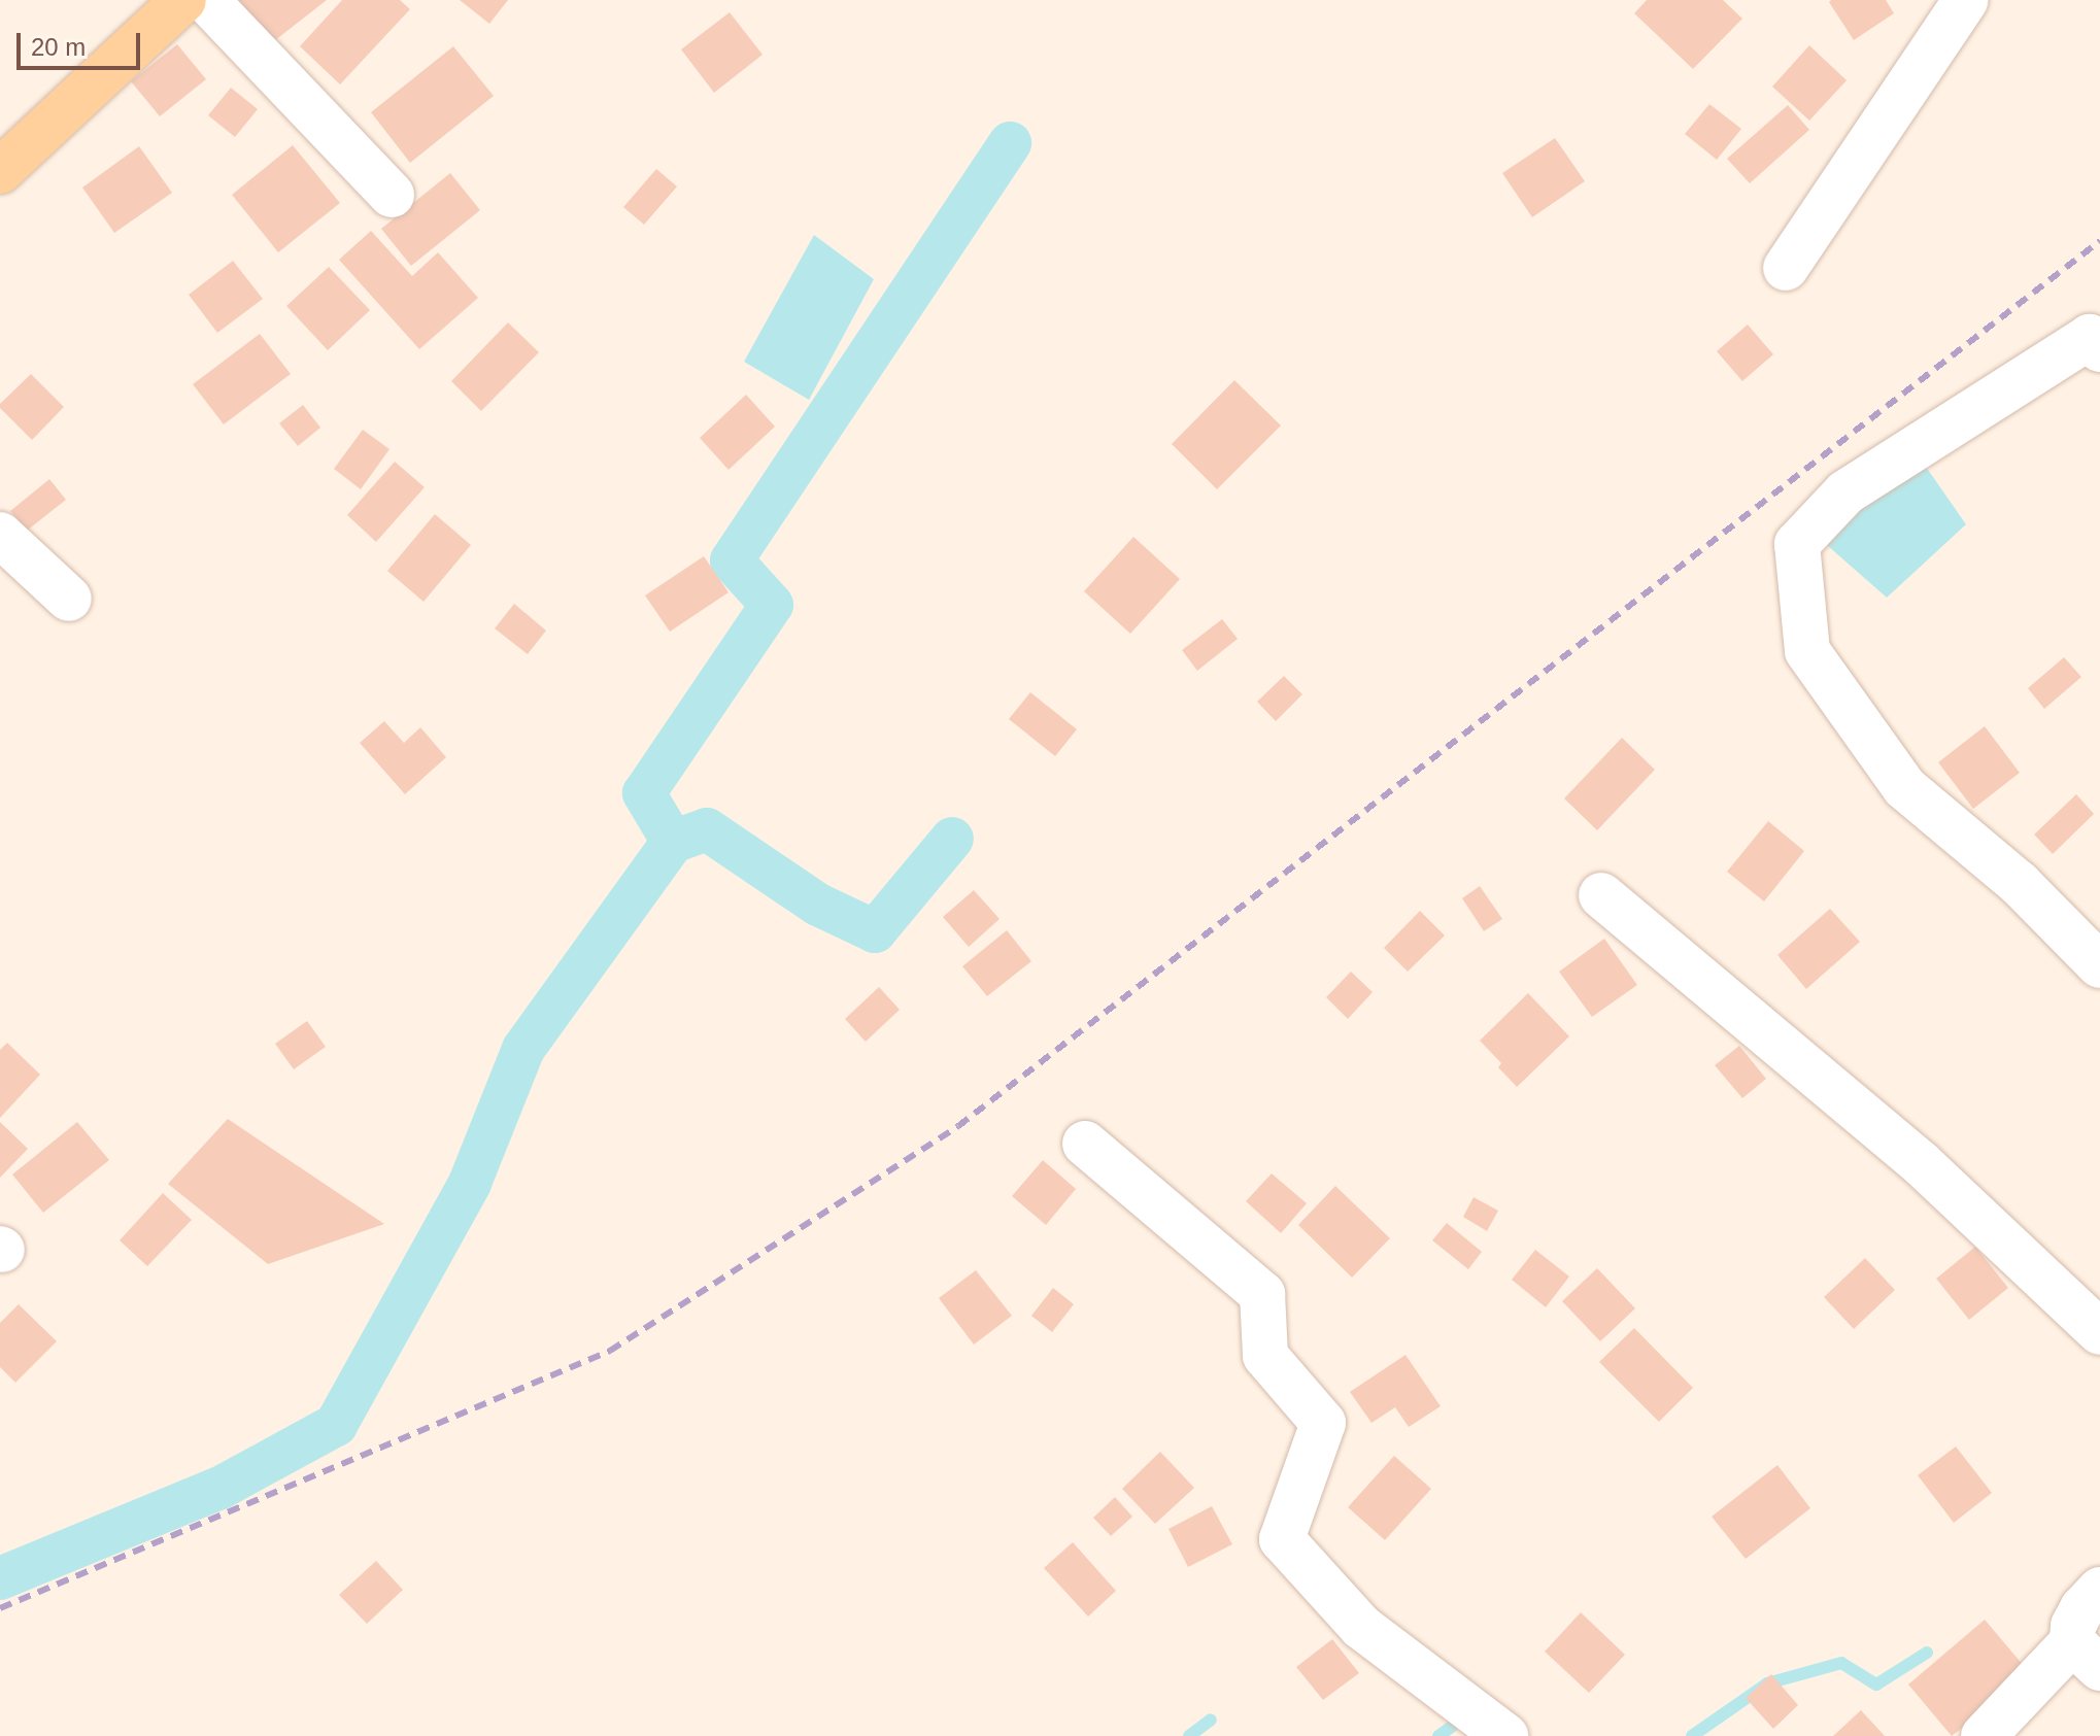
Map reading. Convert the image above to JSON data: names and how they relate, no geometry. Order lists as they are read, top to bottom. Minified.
{"scale_bar":"20 m"}
